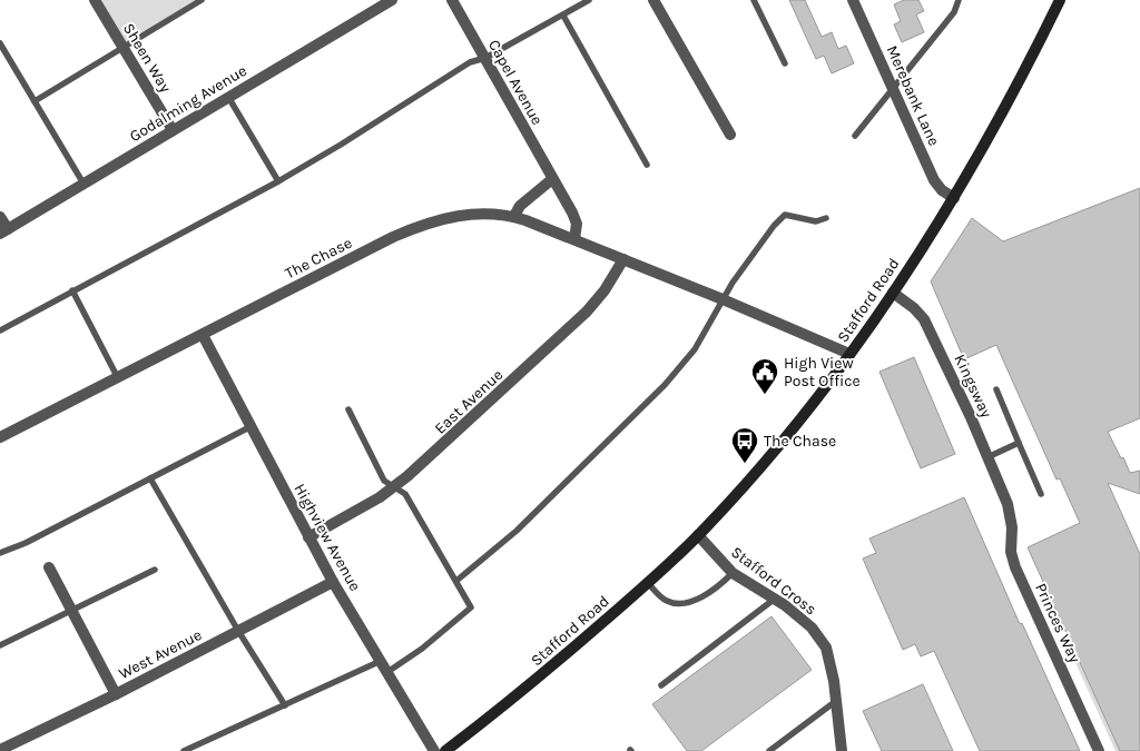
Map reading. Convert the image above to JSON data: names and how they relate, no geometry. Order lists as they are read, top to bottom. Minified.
{"streets":{"main road":["Stafford Road"],"street":["Sheen Way","Capel Avenue","Merebank Lane","Godalming Avenue","The Chase","Kingsway","East Avenue","Highview Avenue","Stafford Cross","Princes Way","West Avenue"]},"crossings":[["Sheen Way","Godalming Avenue"],["Capel Avenue","The Chase"],["Merebank Lane","Stafford Road"],["The Chase","Stafford Road"],["The Chase","East Avenue"],["The Chase","Highview Avenue"],["Stafford Road","Kingsway"],["Stafford Road","Stafford Cross"],["Kingsway","Princes Way"],["East Avenue","Highview Avenue"],["Highview Avenue","West Avenue"]],"places":{"public building":["High View Post Office"],"bus stop":["The Chase"]}}
